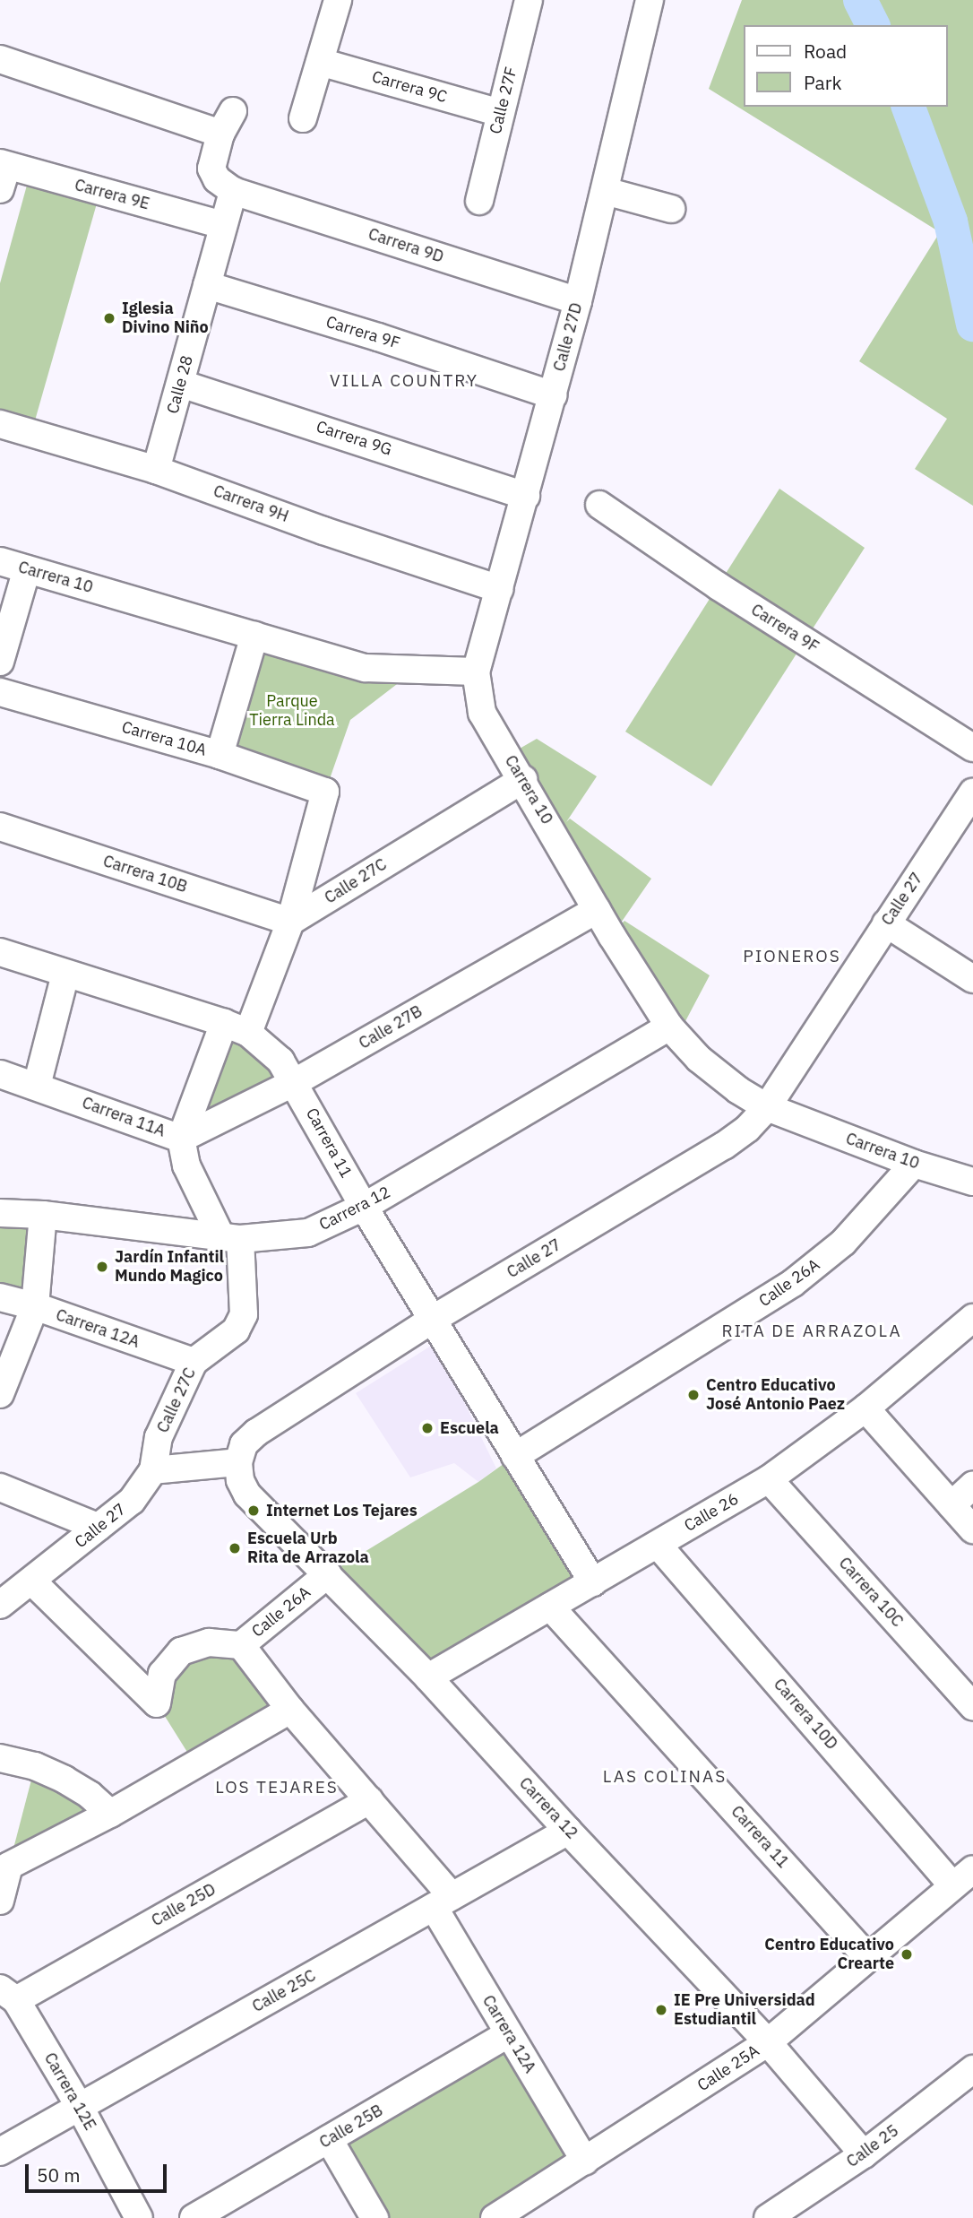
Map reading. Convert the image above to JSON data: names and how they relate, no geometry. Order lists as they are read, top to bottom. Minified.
{"streets":{"street":["Carrera 9C","Calle 27F","Carrera 9E","Carrera 9D","Carrera 9F","Calle 27D","Calle 28","Carrera 9G","Carrera 9H","Carrera 10","Carrera 10A","Carrera 10B","Calle 27C","Calle 27","Calle 27B","Carrera 11A","Carrera 11","Carrera 12","Calle 26A","Carrera 12A","Calle 26","Carrera 10C","Carrera 10D","Calle 25D","Calle 25C","Calle 25A","Carrera 12E","Calle 25B","Calle 25"]},"crossings":[["Carrera 9C","Calle 27F"],["Carrera 9E","Calle 28"],["Carrera 9D","Calle 27D"],["Carrera 9D","Calle 28"],["Carrera 9F","Calle 27D"],["Carrera 9F","Calle 28"],["Calle 27D","Carrera 9G"],["Calle 27D","Carrera 9H"],["Calle 27D","Carrera 10"],["Calle 28","Carrera 9G"],["Calle 28","Carrera 9H"],["Carrera 10","Calle 27C"],["Carrera 10","Calle 27"],["Carrera 10","Calle 27B"],["Carrera 10","Carrera 12"],["Carrera 10","Calle 26A"],["Carrera 10A","Carrera 10B"],["Carrera 10A","Calle 27C"],["Carrera 10B","Calle 27C"],["Calle 27C","Calle 27"],["Calle 27C","Carrera 11A"],["Calle 27C","Carrera 12"],["Calle 27C","Carrera 12A"],["Calle 27","Carrera 11"],["Calle 27","Carrera 12"],["Calle 27","Calle 26A"],["Calle 27B","Carrera 11A"],["Calle 27B","Carrera 11"],["Carrera 11A","Carrera 12"],["Carrera 11","Carrera 12"],["Carrera 11","Calle 26A"],["Carrera 11","Calle 26"],["Carrera 11","Calle 25A"],["Carrera 12","Calle 26A"],["Carrera 12","Calle 26"],["Carrera 12","Calle 25C"],["Carrera 12","Calle 25A"],["Carrera 12","Calle 25"],["Carrera 12A","Calle 25C"],["Carrera 12A","Calle 25A"],["Carrera 12A","Calle 25B"],["Calle 26","Carrera 10C"],["Calle 26","Carrera 10D"],["Carrera 10D","Calle 25A"],["Calle 25D","Carrera 12E"],["Calle 25C","Carrera 12E"]],"districts":["VILLA COUNTRY","PIONEROS","RITA DE ARRAZOLA","LAS COLINAS","LOS TEJARES"],"parks":["Parque Tierra Linda"],"places":["Iglesia Divino Niño","Jardín Infantil Mundo Magico","Centro Educativo José Antonio Paez","Escuela","Internet Los Tejares","Escuela Urb Rita de Arrazola","Centro Educativo Crearte","IE Pre Universidad Estudiantil"],"legend":["Road","Park"],"scale_bar":"50 m"}
